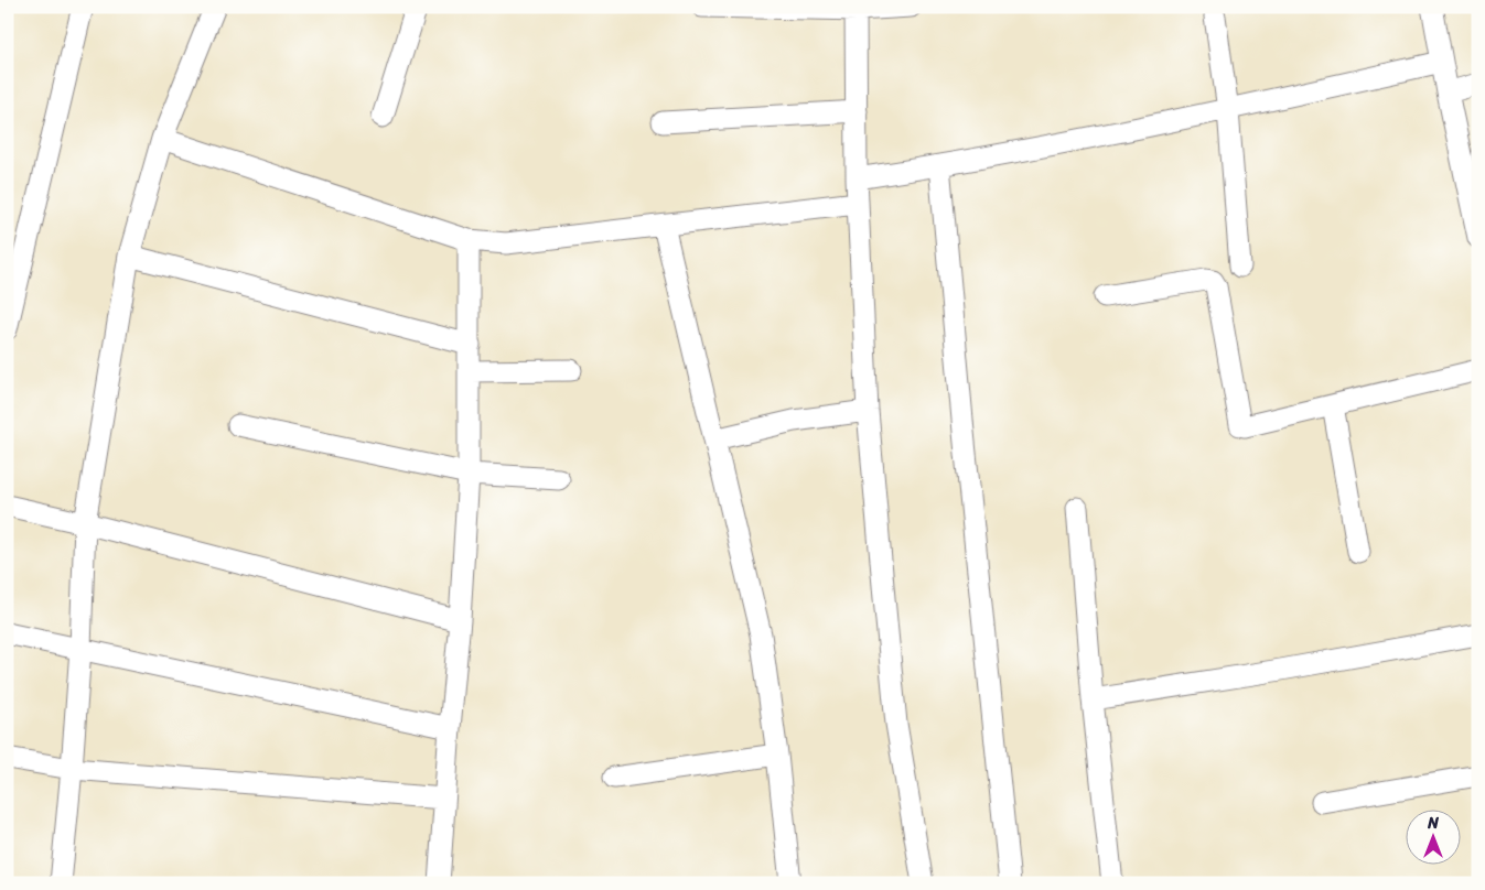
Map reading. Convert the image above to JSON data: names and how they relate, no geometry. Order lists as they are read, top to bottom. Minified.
{"north":"top"}
